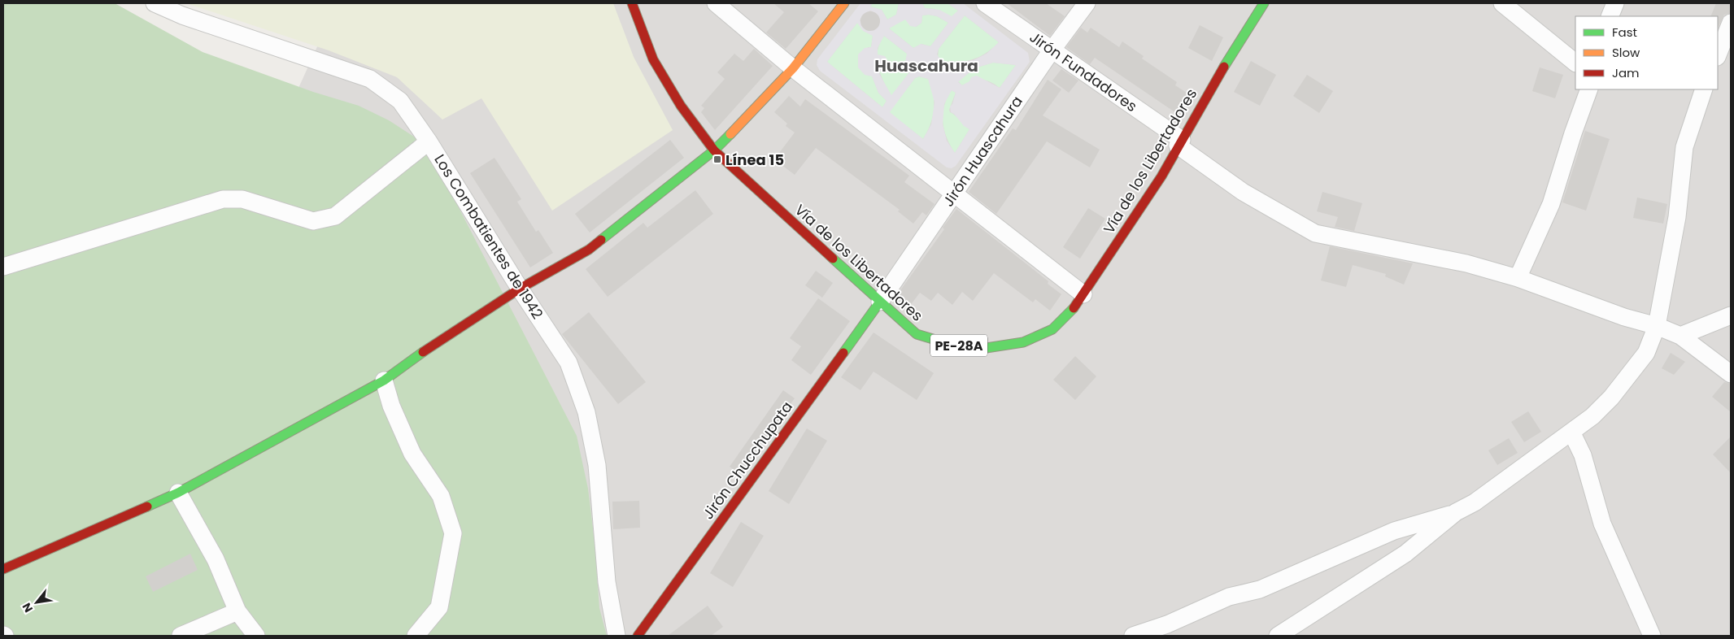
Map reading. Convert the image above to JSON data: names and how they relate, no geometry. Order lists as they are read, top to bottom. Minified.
{"streets":{"main road":["Vía de los Libertadores","PE-28A","Jirón Chucchupata"],"street":["Jirón Fundadores","Jirón Huascahura","Los Combatientes de 1942"]},"crossings":[["Jirón Fundadores","Jirón Huascahura"],["Jirón Fundadores","Vía de los Libertadores"],["Jirón Huascahura","Vía de los Libertadores"],["Jirón Huascahura","Jirón Chucchupata"],["Vía de los Libertadores","Jirón Chucchupata"]],"districts":["Huascahura"],"places":{"transit":["Línea 15"]},"legend":["Fast","Slow","Jam"],"north":"bottom left"}
